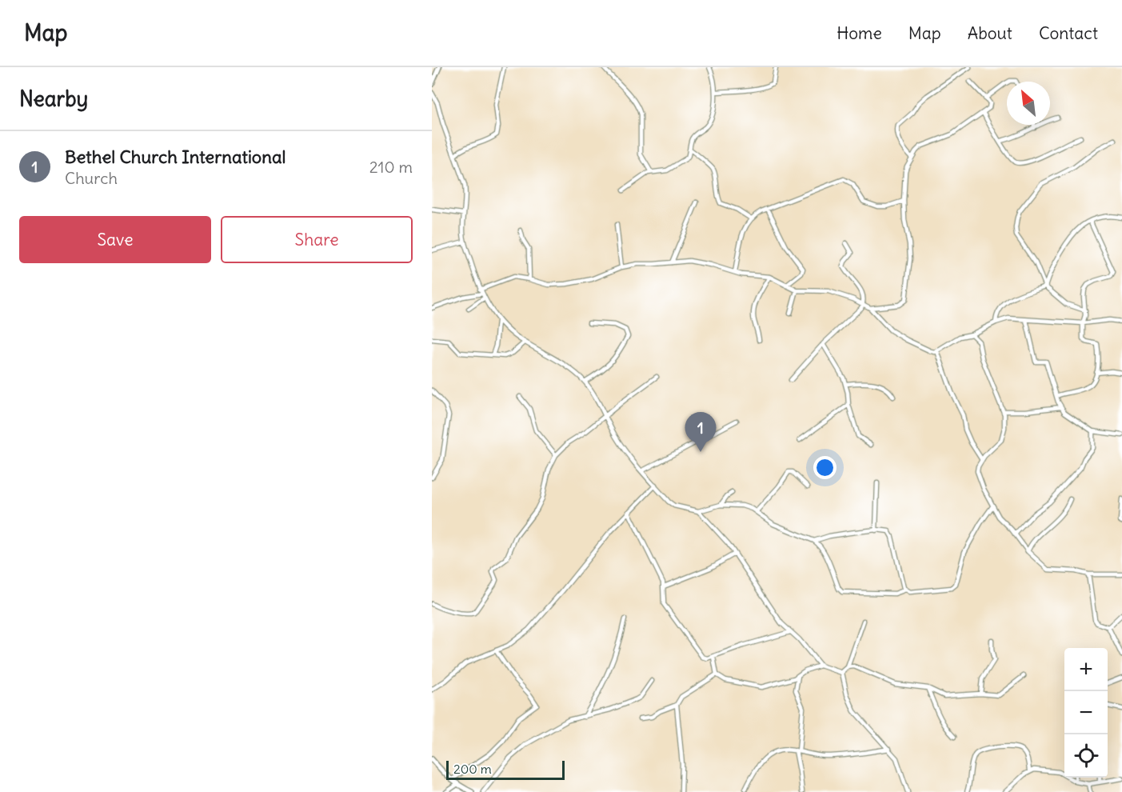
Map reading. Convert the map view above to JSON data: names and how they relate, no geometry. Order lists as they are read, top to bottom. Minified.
{"scale_bar":"200 m","north":"top left","page":{"header":"Map","nav":["Home","Map","About","Contact"],"heading":"Nearby","list":[{"mark":"1","name":"Bethel Church International","note":"Church","value":"210 m"}],"buttons":["Save","Share"],"pins":"1","map_buttons":["+","−"],"scale":"200 m"}}
